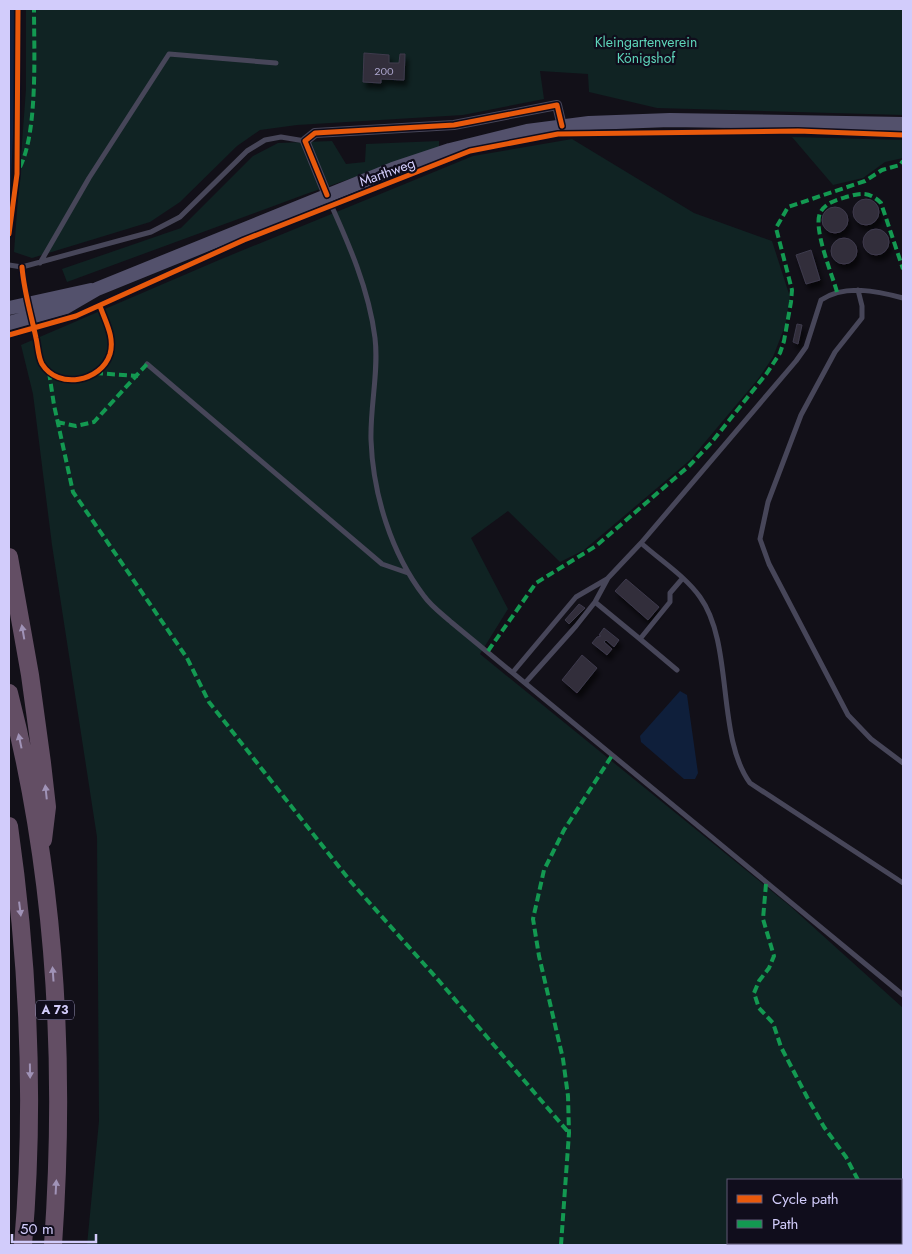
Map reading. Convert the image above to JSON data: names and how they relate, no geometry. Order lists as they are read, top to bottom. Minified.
{"streets":{"highway":["A 73"],"main road":["Marthweg"]},"parks":["Kleingartenverein Königshof"],"house_numbers":["200"],"legend":["Cycle path","Path"],"scale_bar":"50 m"}
